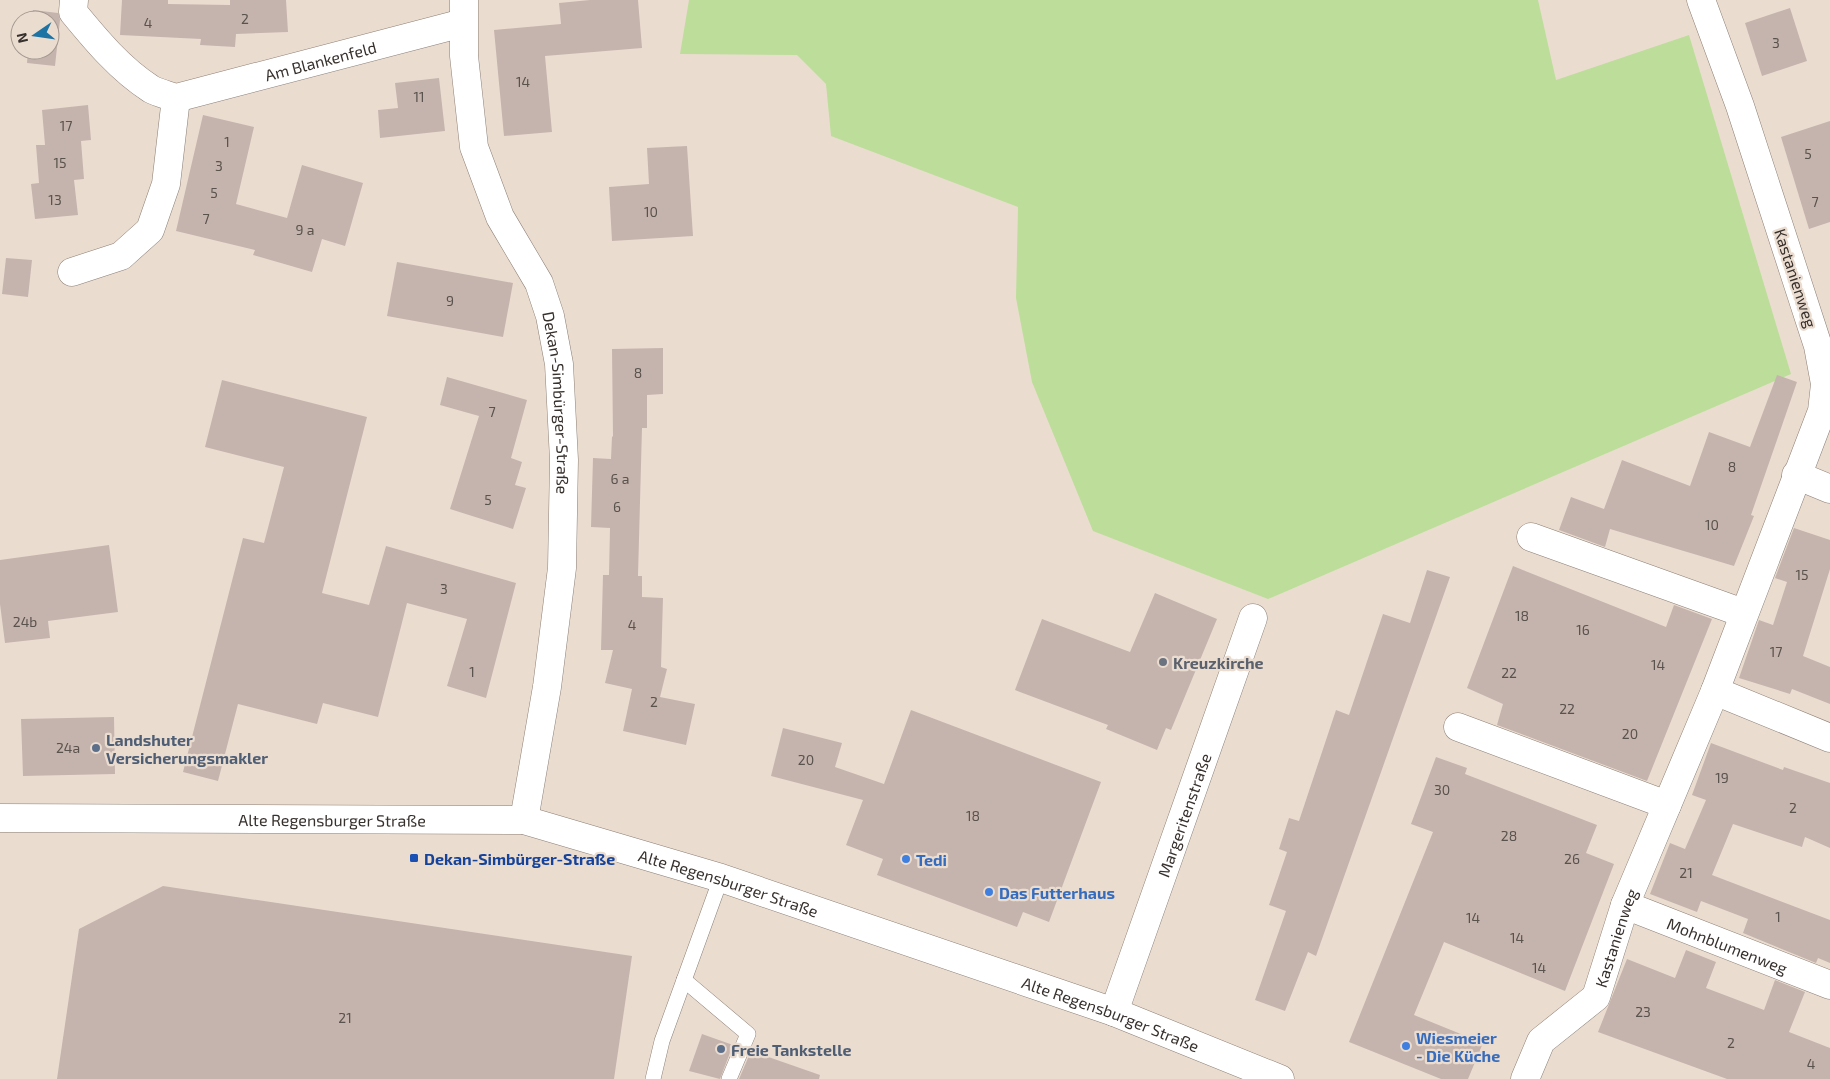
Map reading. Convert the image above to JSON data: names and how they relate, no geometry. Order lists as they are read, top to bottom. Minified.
{"streets":{"street":["Am Blankenfeld","Kastanienweg","Dekan-Simbürger-Straße","Margeritenstraße","Alte Regensburger Straße","Mohnblumenweg"]},"crossings":[["Am Blankenfeld","Dekan-Simbürger-Straße"],["Kastanienweg","Mohnblumenweg"],["Dekan-Simbürger-Straße","Alte Regensburger Straße"],["Margeritenstraße","Alte Regensburger Straße"]],"places":{"other":["Kreuzkirche","Landshuter Versicherungsmakler","Tedi","Das Futterhaus","Wiesmeier - Die Küche","Freie Tankstelle"],"transit":["Dekan-Simbürger-Straße"]},"house_numbers":["2","4","3","14","11","17","1","5","15","3","5","13","7","10","7","9 a","9","8","7","8","6 a","5","6","10","15","3","18","24b","4","16","17","14","1","22","2","22","20","24a","20","19","30","2","18","28","26","21","1","14","14","14","23","21","2","4"],"north":"left"}
